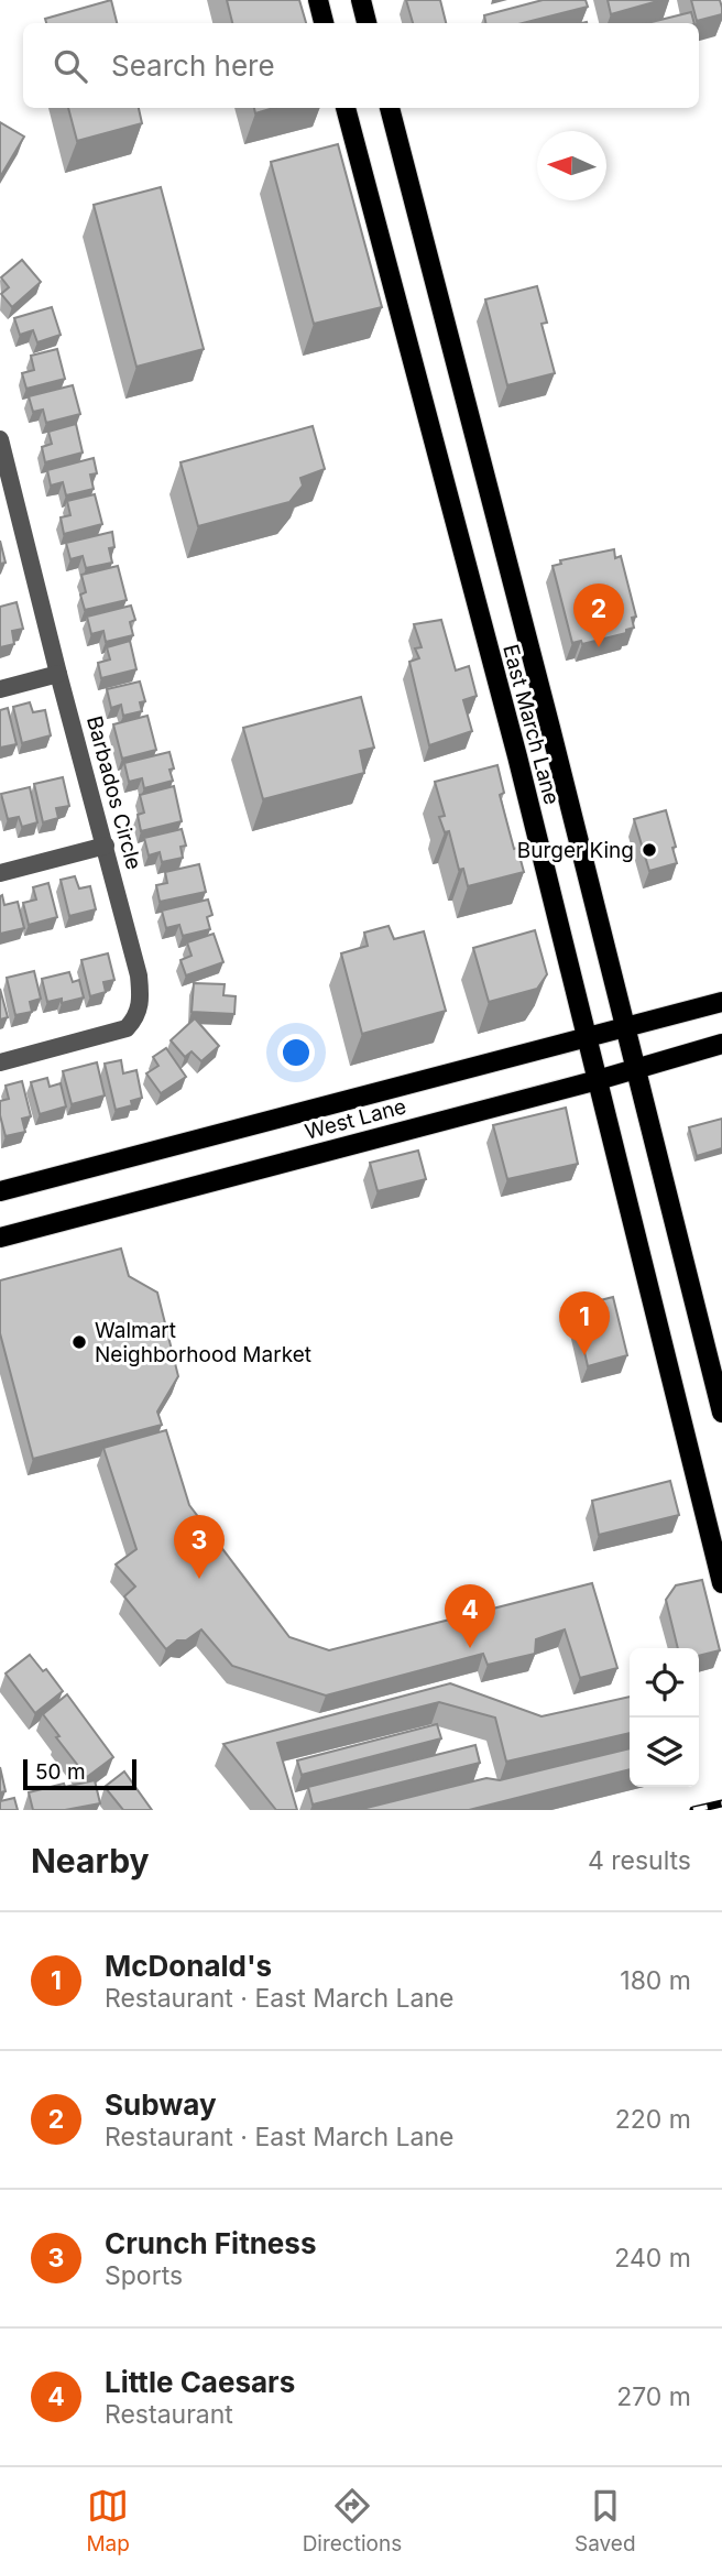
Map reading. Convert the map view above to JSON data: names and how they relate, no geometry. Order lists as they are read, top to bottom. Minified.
{"streets":{"main road":["East March Lane","West Lane"],"street":["Barbados Circle"]},"crossings":[["East March Lane","West Lane"]],"places":["Burger King","Walmart Neighborhood Market"],"scale_bar":"50 m","north":"left","page":{"search":"Search here","pins":["2","1","3","4"],"scale":"50 m","heading":["Nearby","4 results"],"list":[{"mark":"1","name":"McDonald's","note":"Restaurant · East March Lane","value":"180 m"},{"mark":"2","name":"Subway","note":"Restaurant · East March Lane","value":"220 m"},{"mark":"3","name":"Crunch Fitness","note":"Sports","value":"240 m"},{"mark":"4","name":"Little Caesars","note":"Restaurant","value":"270 m"}],"nav":["Map","Directions","Saved"]}}
